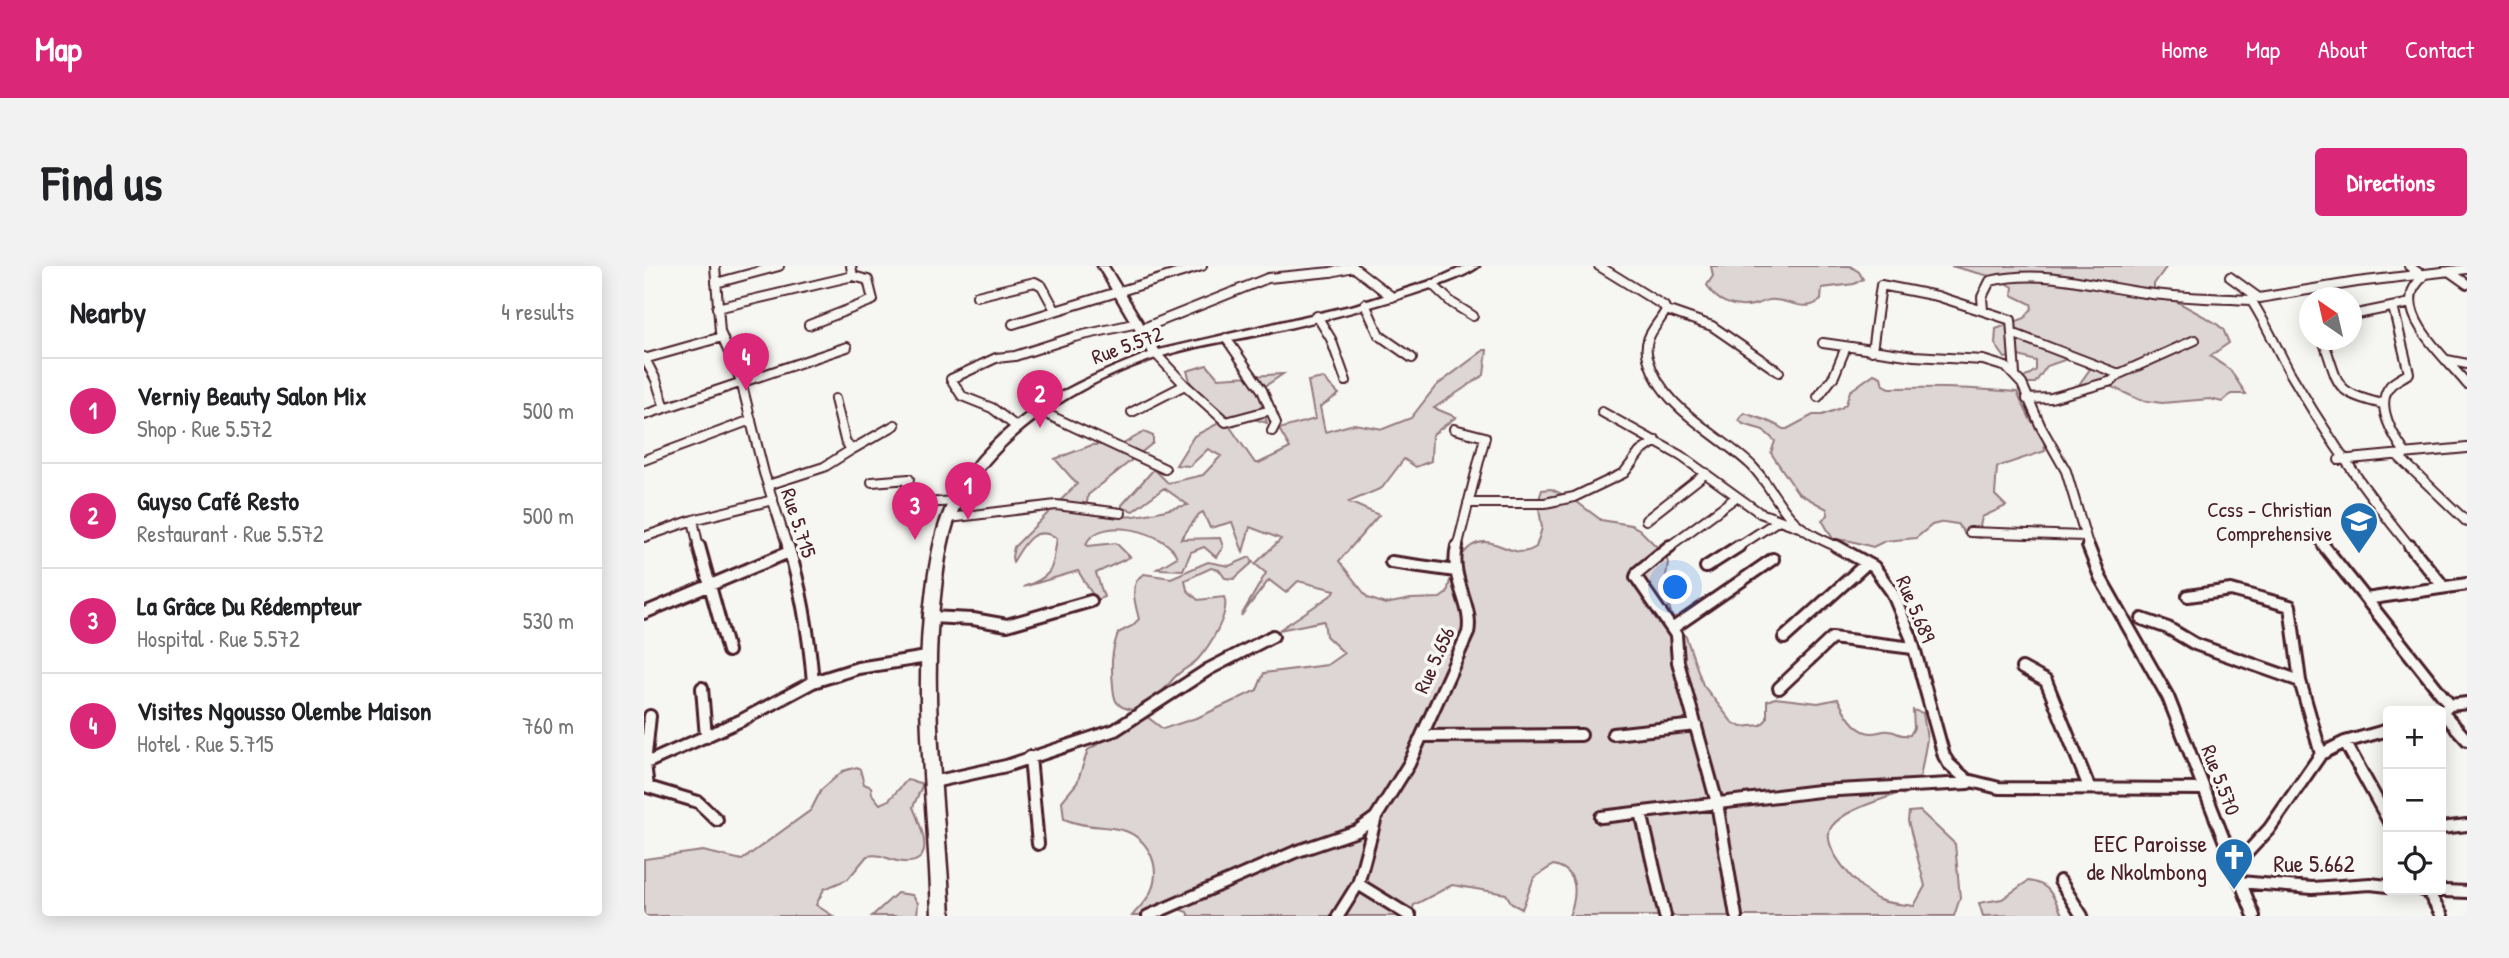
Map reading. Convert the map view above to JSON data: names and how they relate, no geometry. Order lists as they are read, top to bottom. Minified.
{"streets":{"street":["Rue 5.572","Rue 5.715","Rue 5.689","Rue 5.656","Rue 5.570","Rue 5.662"]},"crossings":[["Rue 5.570","Rue 5.662"]],"places":{"school or university":["Ccss - Christian Comprehensive"],"church":["EEC Paroisse de Nkolmbong"]},"north":"top left","page":{"header":"Map","nav":["Home","Map","About","Contact"],"buttons":"Directions","title":"Find us","heading":["Nearby","4 results"],"pins":["4","2","1","3"],"list":[{"mark":"1","name":"Verniy Beauty Salon Mix","note":"Shop · Rue 5.572","value":"500 m"},{"mark":"2","name":"Guyso Café Resto","note":"Restaurant · Rue 5.572","value":"500 m"},{"mark":"3","name":"La Grâce Du Rédempteur","note":"Hospital · Rue 5.572","value":"530 m"},{"mark":"4","name":"Visites Ngousso Olembe Maison","note":"Hotel · Rue 5.715","value":"760 m"}],"map_buttons":["+","−"]}}
